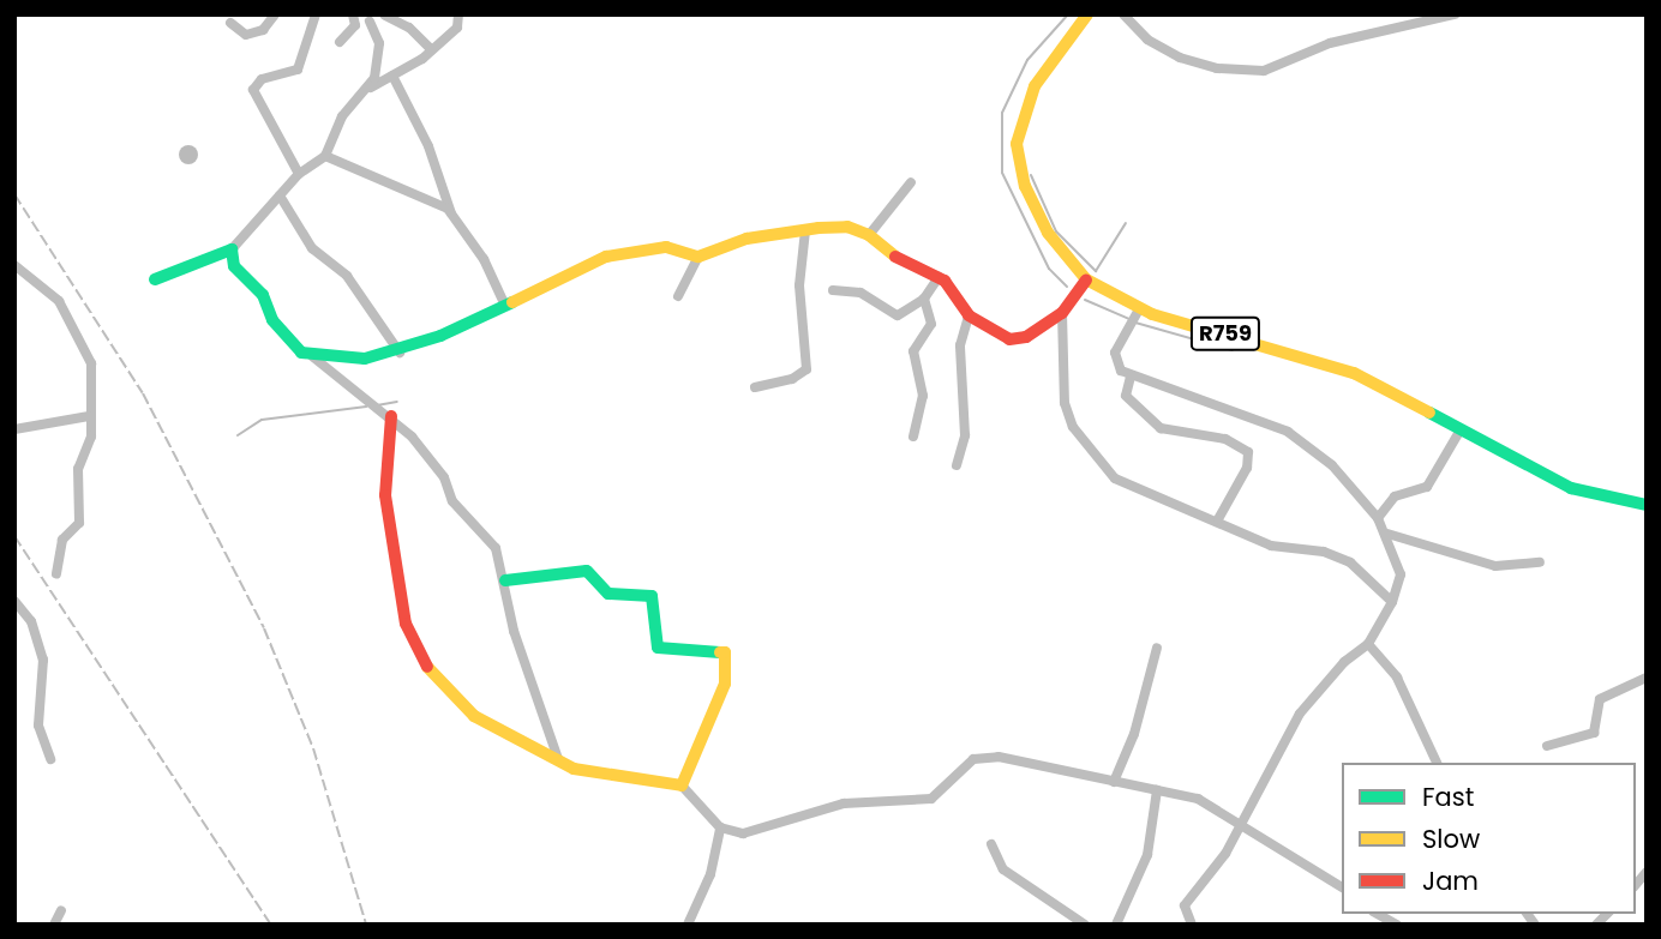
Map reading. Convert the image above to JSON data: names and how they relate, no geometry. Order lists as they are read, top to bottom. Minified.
{"streets":{"street":["R759"]},"legend":["Fast","Slow","Jam"]}
